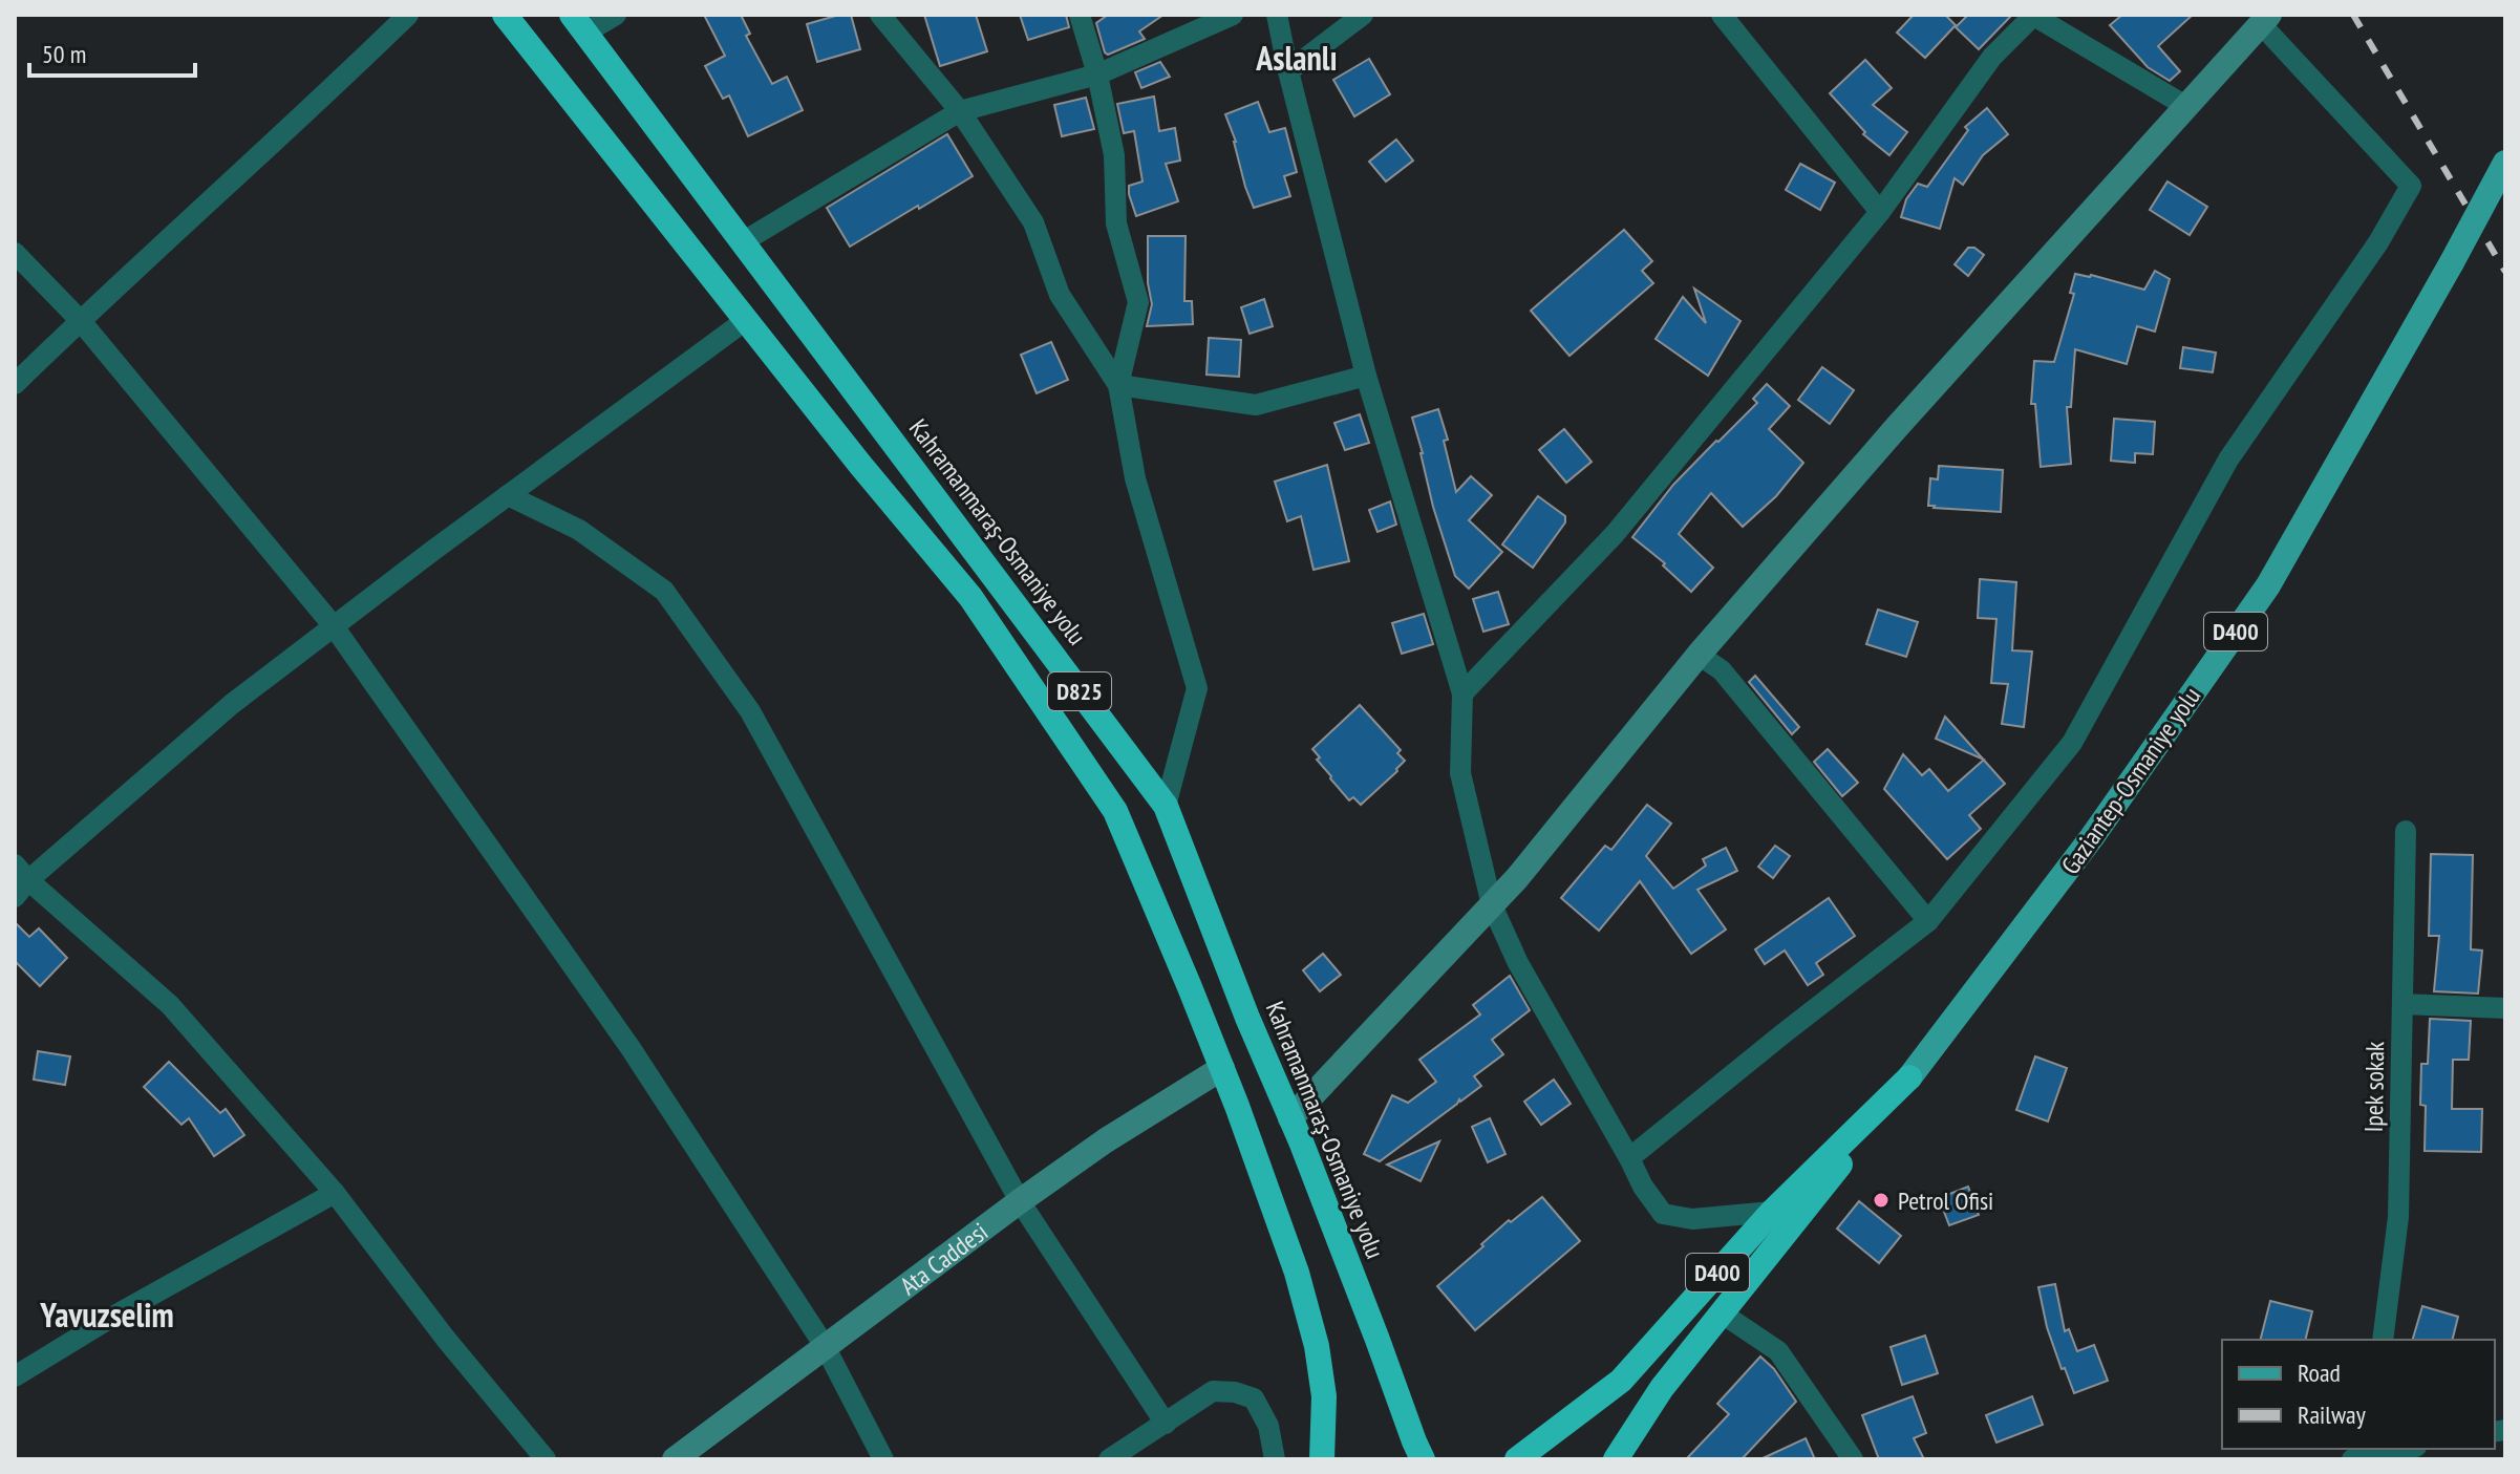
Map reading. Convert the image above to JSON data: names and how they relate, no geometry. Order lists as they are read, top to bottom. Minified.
{"streets":{"highway":["Kahramanmaraş-Osmaniye yolu","D400","D825"],"main road":["Gaziantep-Osmaniye yolu"],"street":["Ipek sokak","Ata Caddesi"]},"crossings":[["D400","Gaziantep-Osmaniye yolu"],["D825","Ata Caddesi"]],"districts":["Aslanlı","Yavuzselim"],"places":["Petrol Ofisi"],"legend":["Road","Railway"],"scale_bar":"50 m"}
